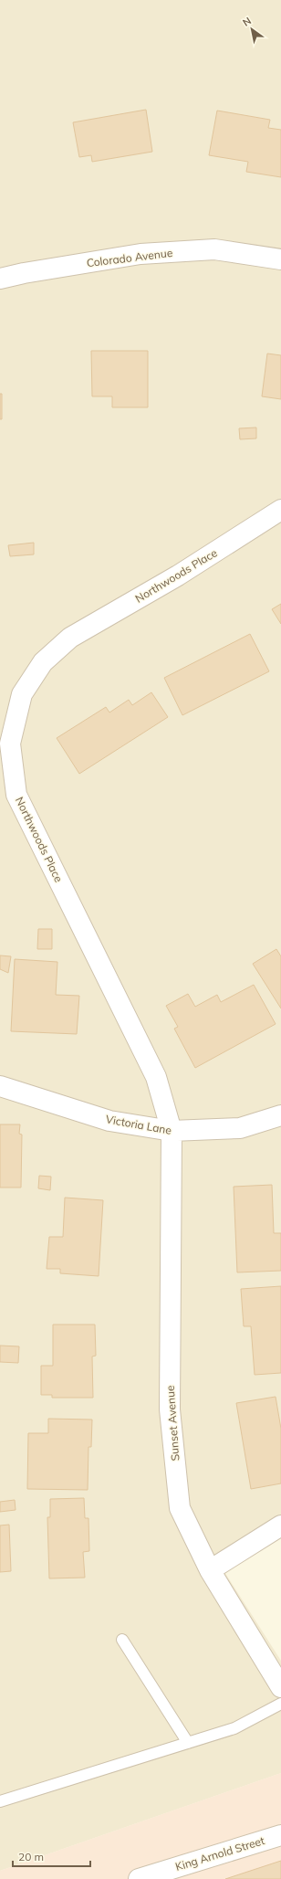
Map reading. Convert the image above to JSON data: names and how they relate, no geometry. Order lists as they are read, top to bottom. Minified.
{"streets":{"street":["Colorado Avenue","Northwoods Place","Victoria Lane","Sunset Avenue","King Arnold Street"]},"crossings":[["Northwoods Place","Victoria Lane"],["Northwoods Place","Sunset Avenue"],["Victoria Lane","Sunset Avenue"]],"scale_bar":"20 m","north":"top left"}
